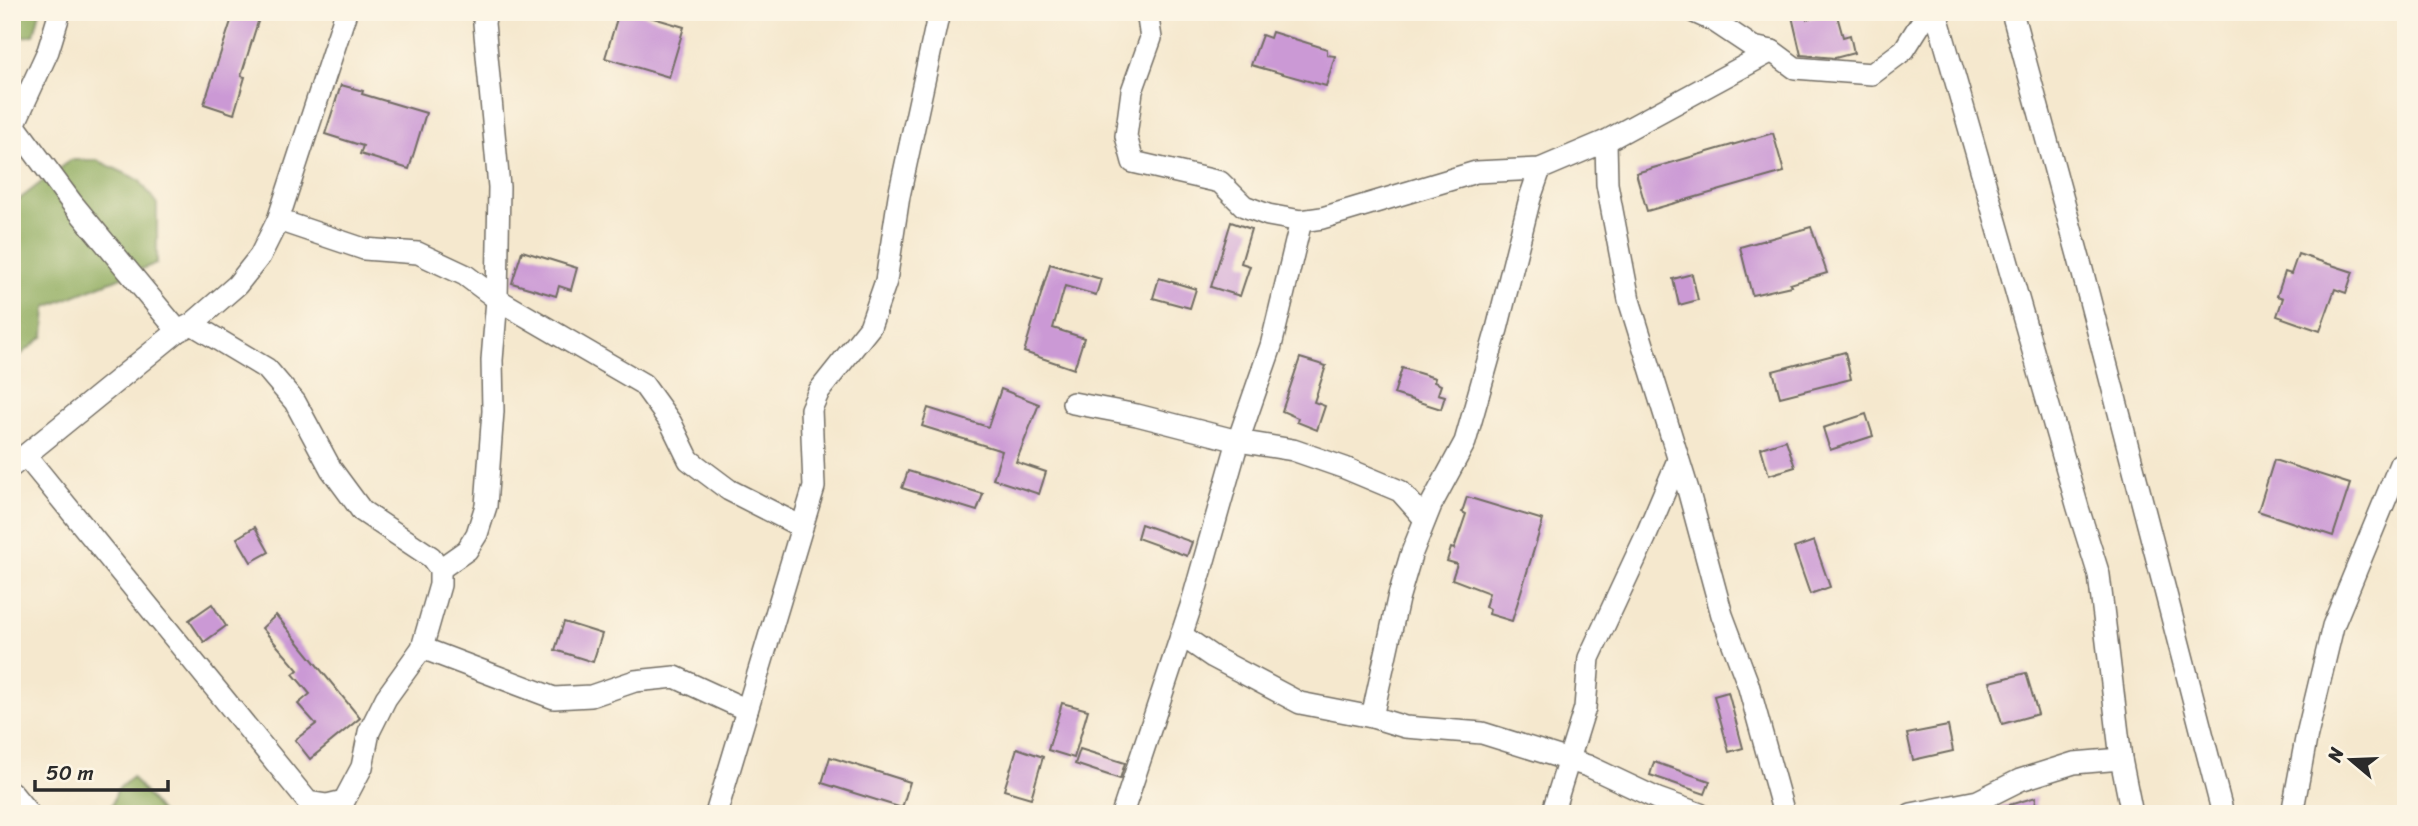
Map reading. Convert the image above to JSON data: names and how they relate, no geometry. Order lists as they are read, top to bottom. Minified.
{"scale_bar":"50 m","north":"left"}
